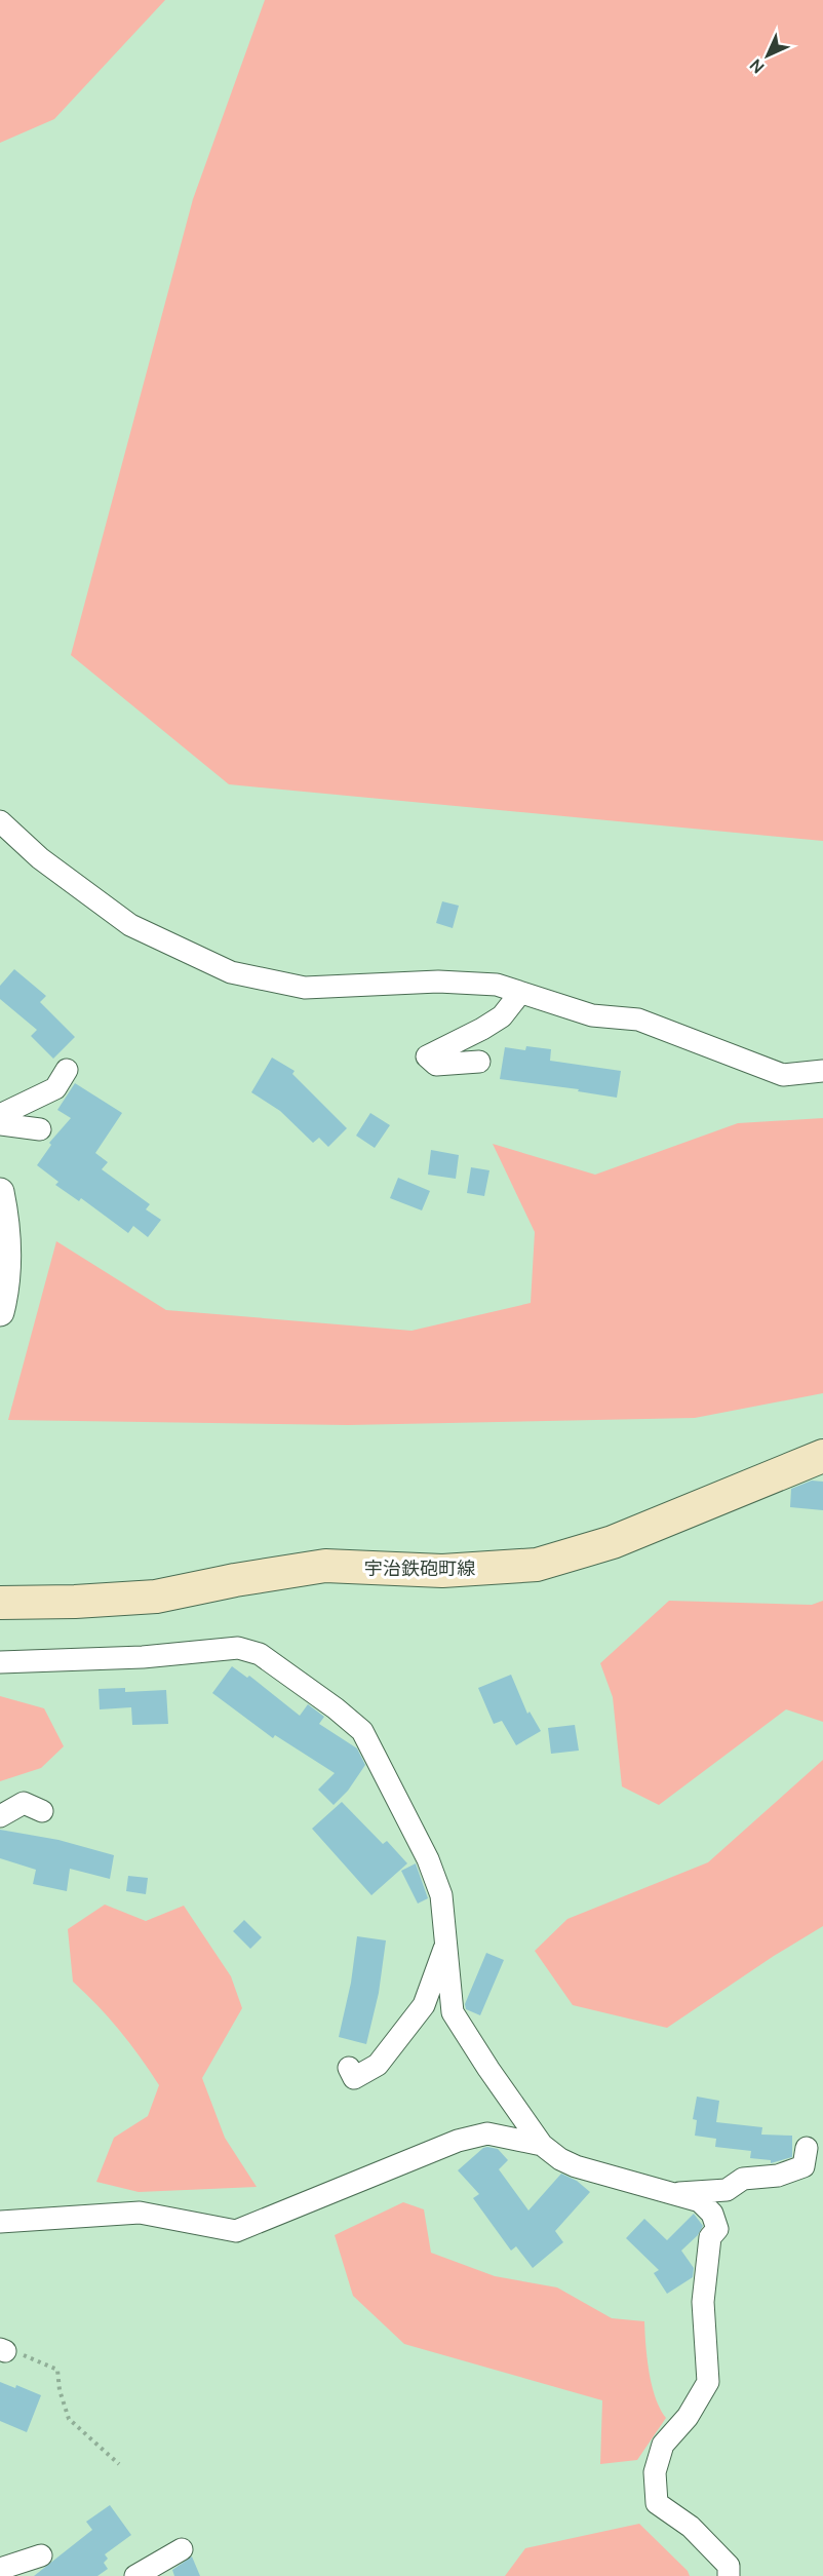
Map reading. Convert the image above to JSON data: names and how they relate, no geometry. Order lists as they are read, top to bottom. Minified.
{"streets":{"main road":["宇治鉄砲町線"]},"north":"bottom left"}
